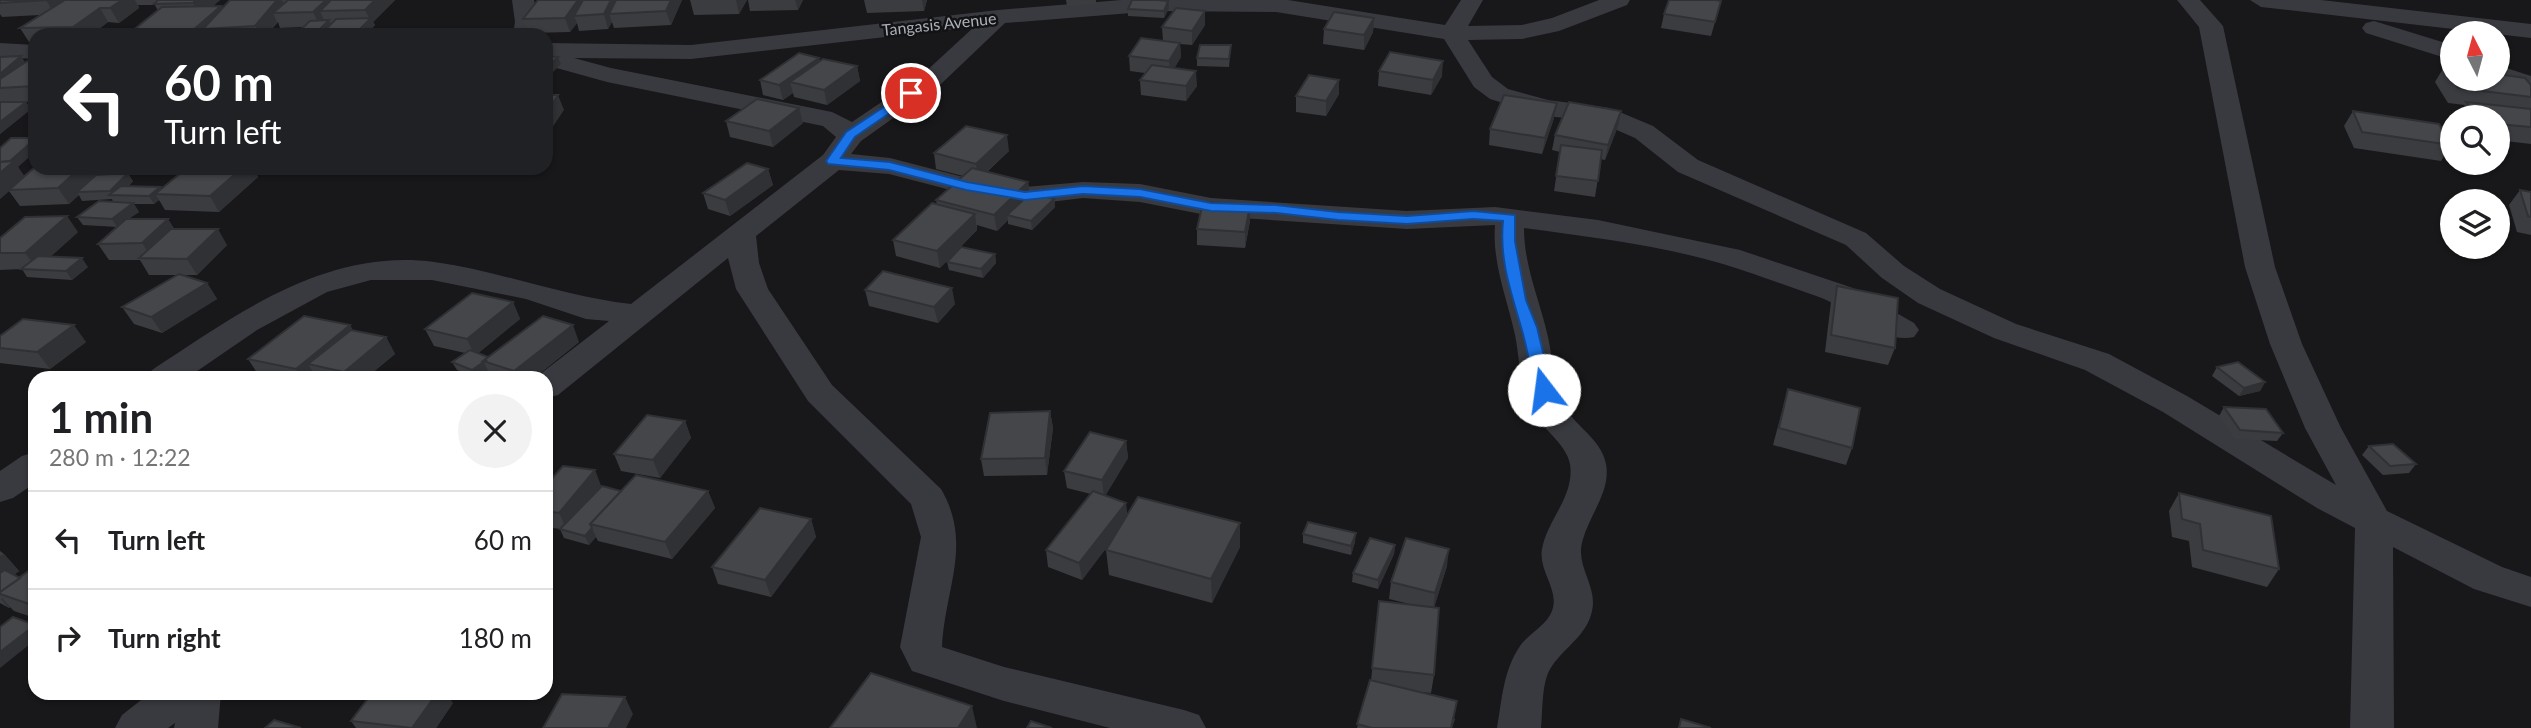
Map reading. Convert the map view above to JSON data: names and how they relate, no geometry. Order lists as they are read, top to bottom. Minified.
{"streets":{"street":["Tangasis Avenue"]},"north":"top","page":{"turn":["60 m","Turn left"],"heading":["1 min","280 m · 12:22"],"list":[{"name":"Turn left","value":"60 m"},{"name":"Turn right","value":"180 m"}]}}
